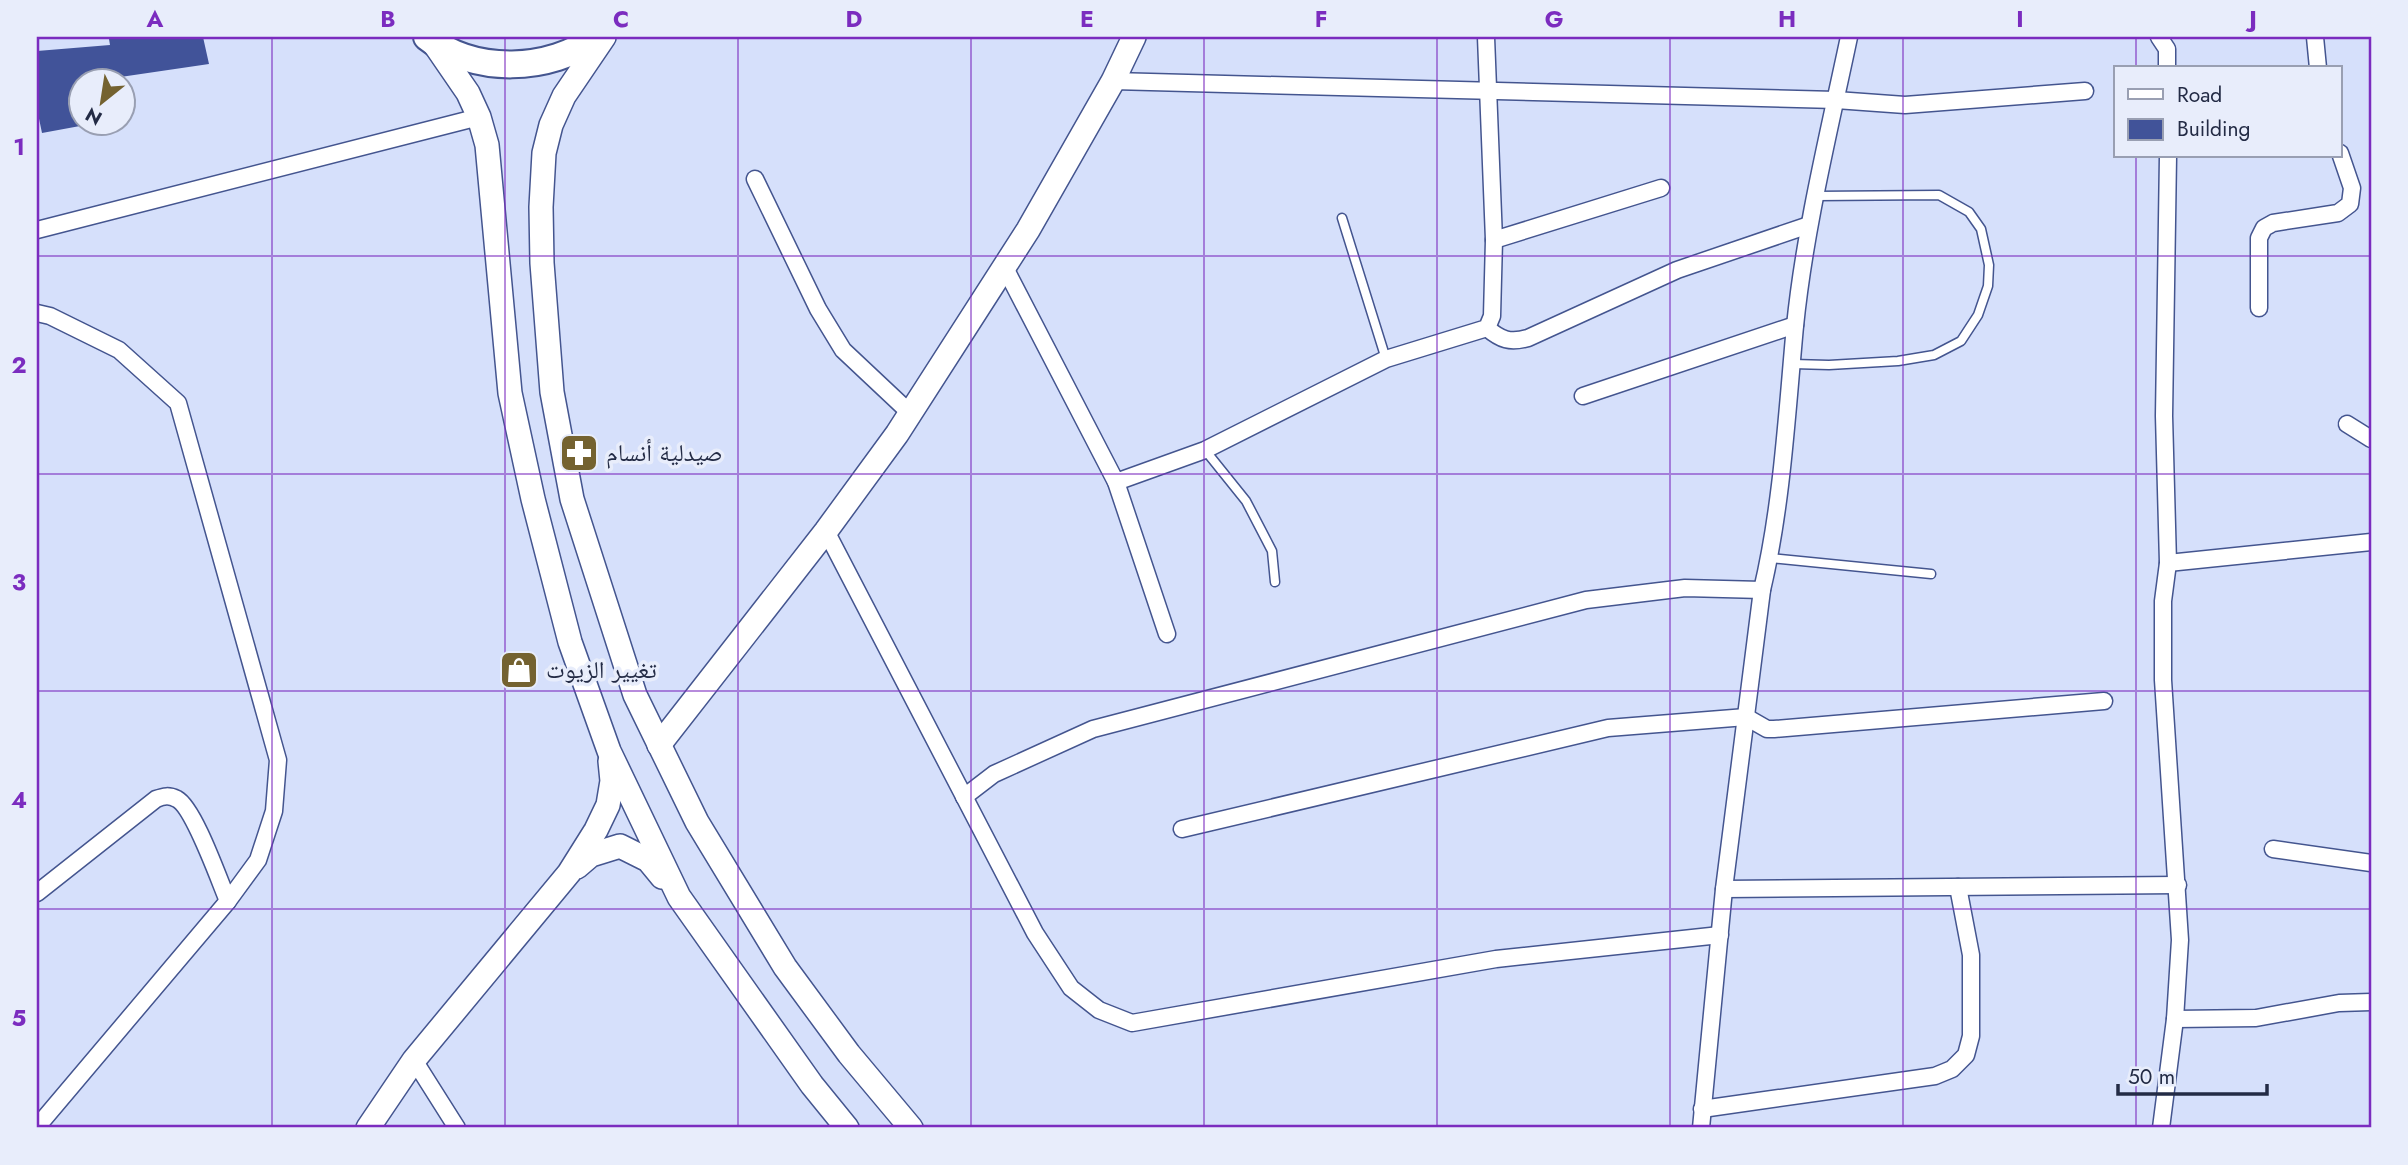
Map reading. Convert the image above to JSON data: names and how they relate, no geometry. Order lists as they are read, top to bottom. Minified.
{"places":{"pharmacy":["صيدلية أنسام"],"shop":["تغيير الزيوت"]},"legend":["Road","Building"],"scale_bar":"50 m","north":"bottom left","grid":{"columns":["A","B","C","D","E","F","G","H","I","J"],"rows":["1","2","3","4","5"]}}
